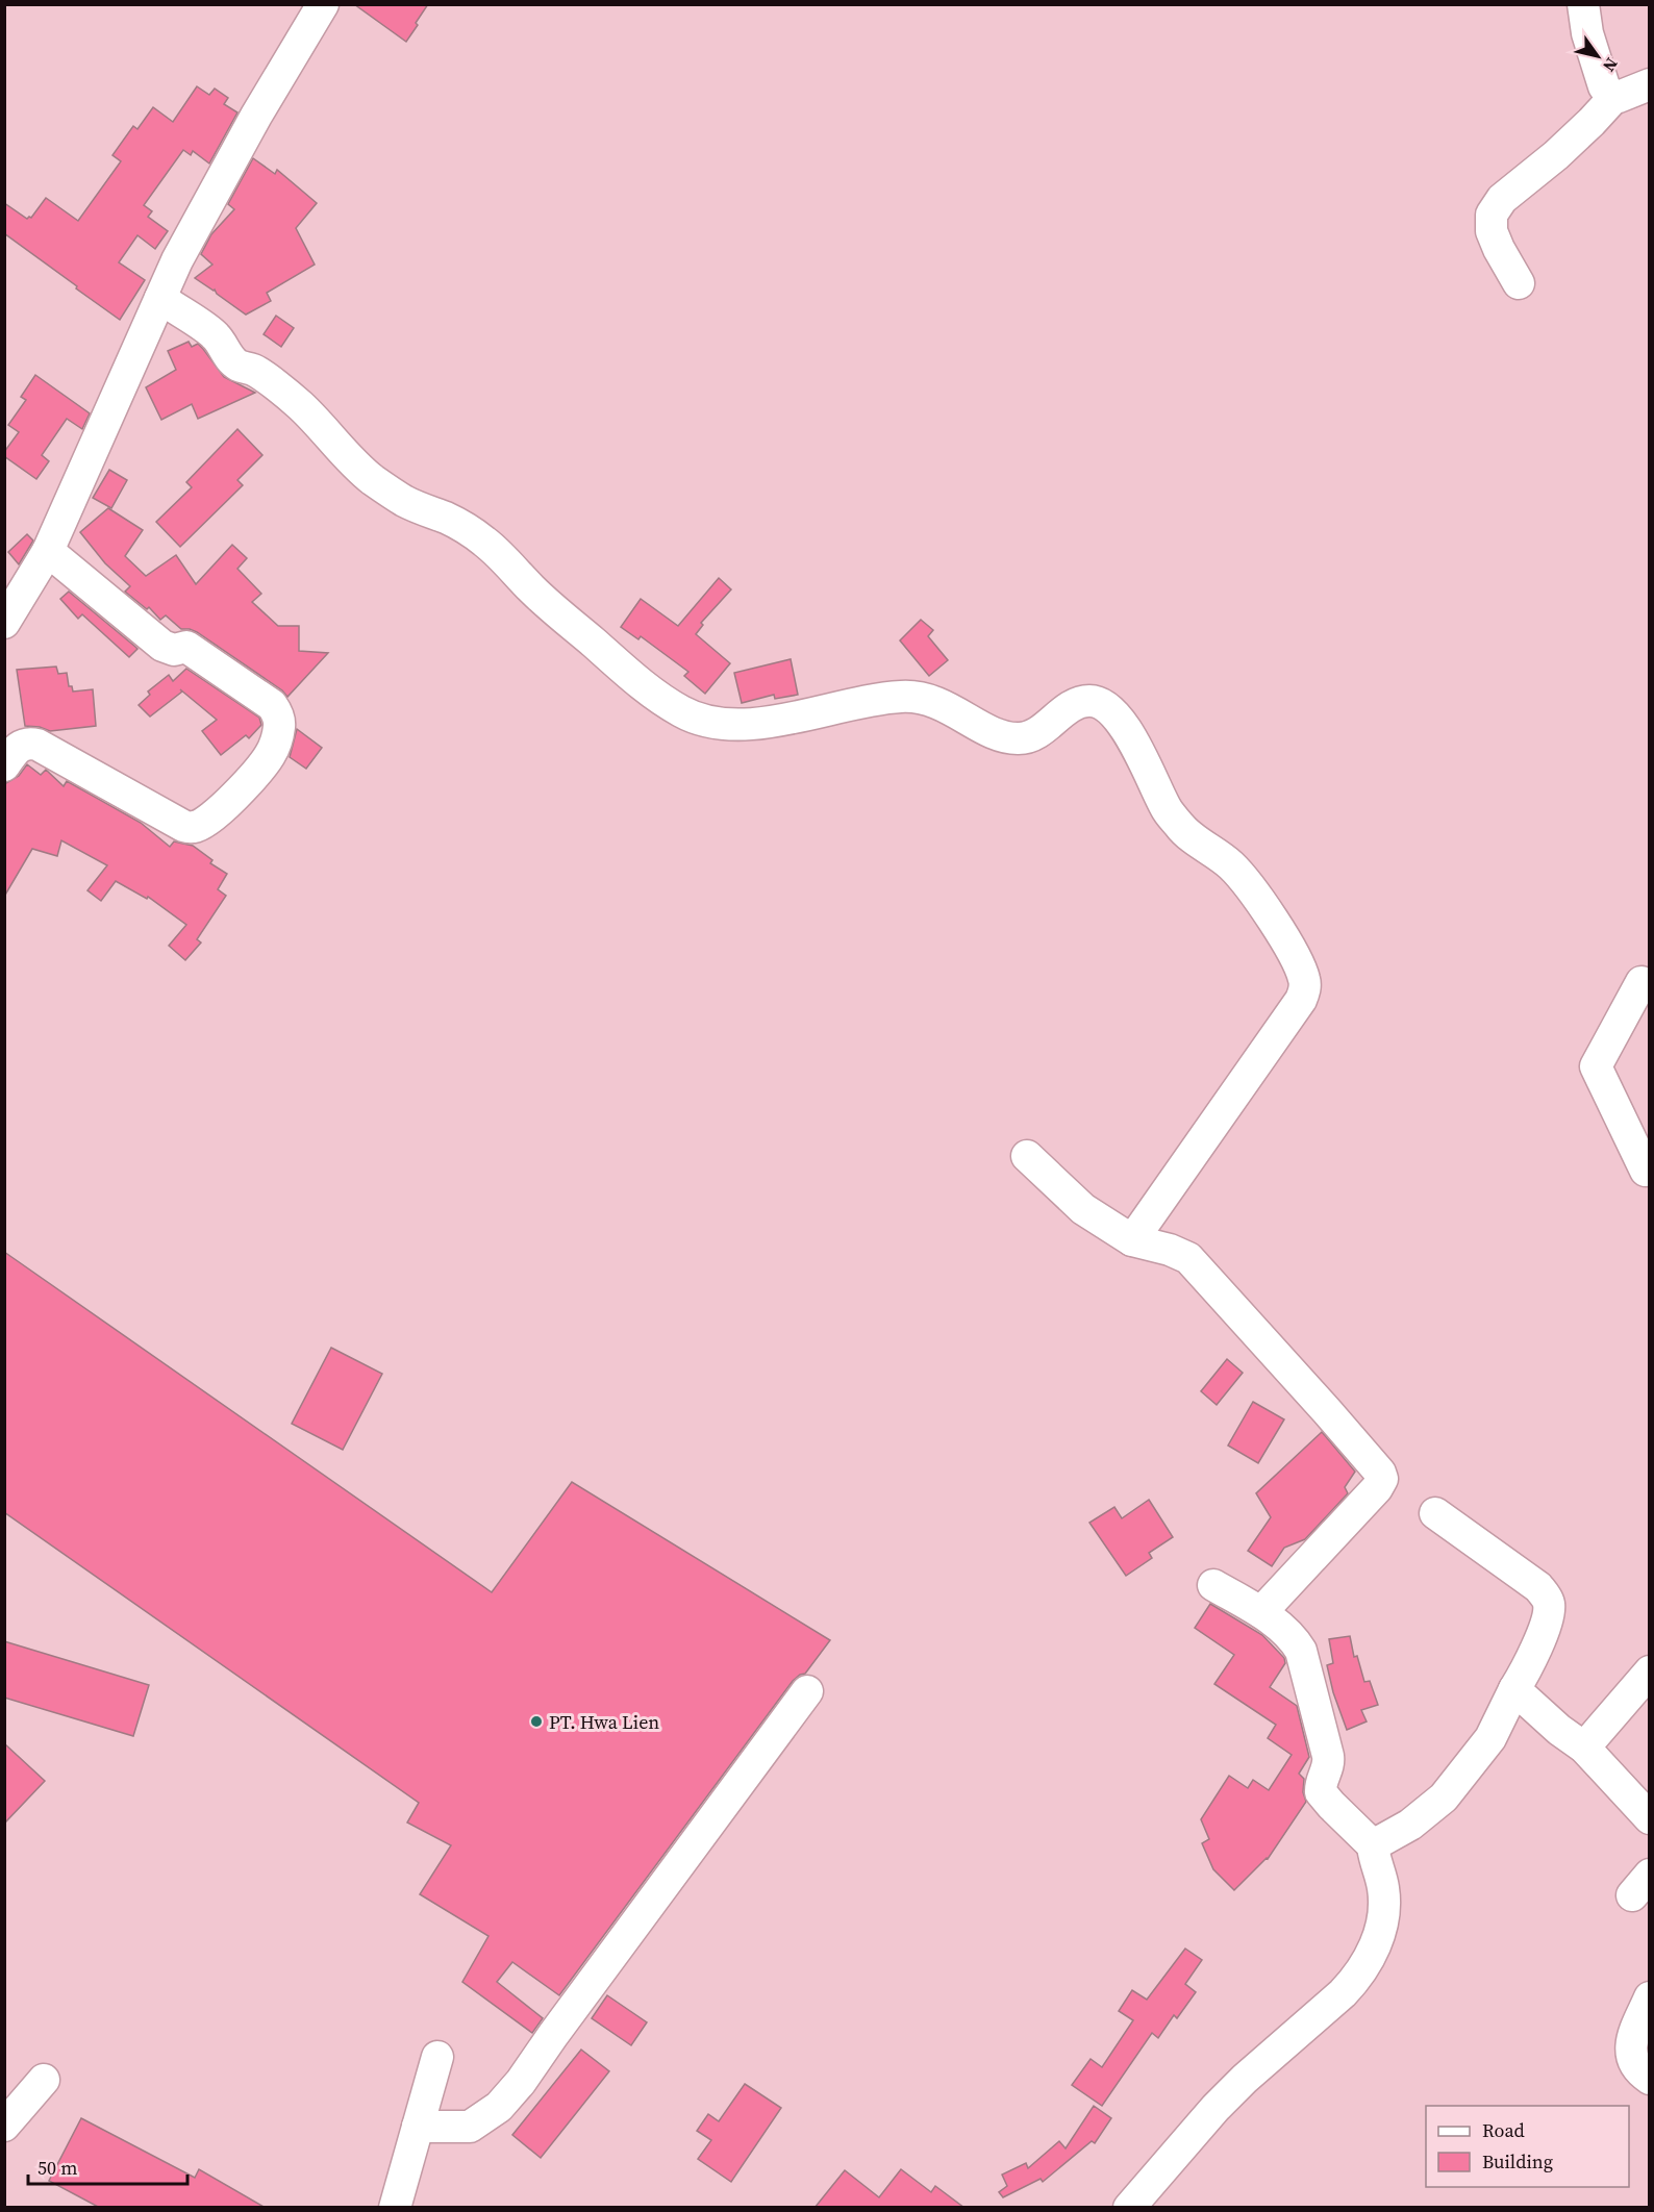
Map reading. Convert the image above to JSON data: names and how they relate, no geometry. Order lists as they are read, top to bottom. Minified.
{"places":["PT. Hwa Lien"],"legend":["Road","Building"],"scale_bar":"50 m","north":"bottom right"}
